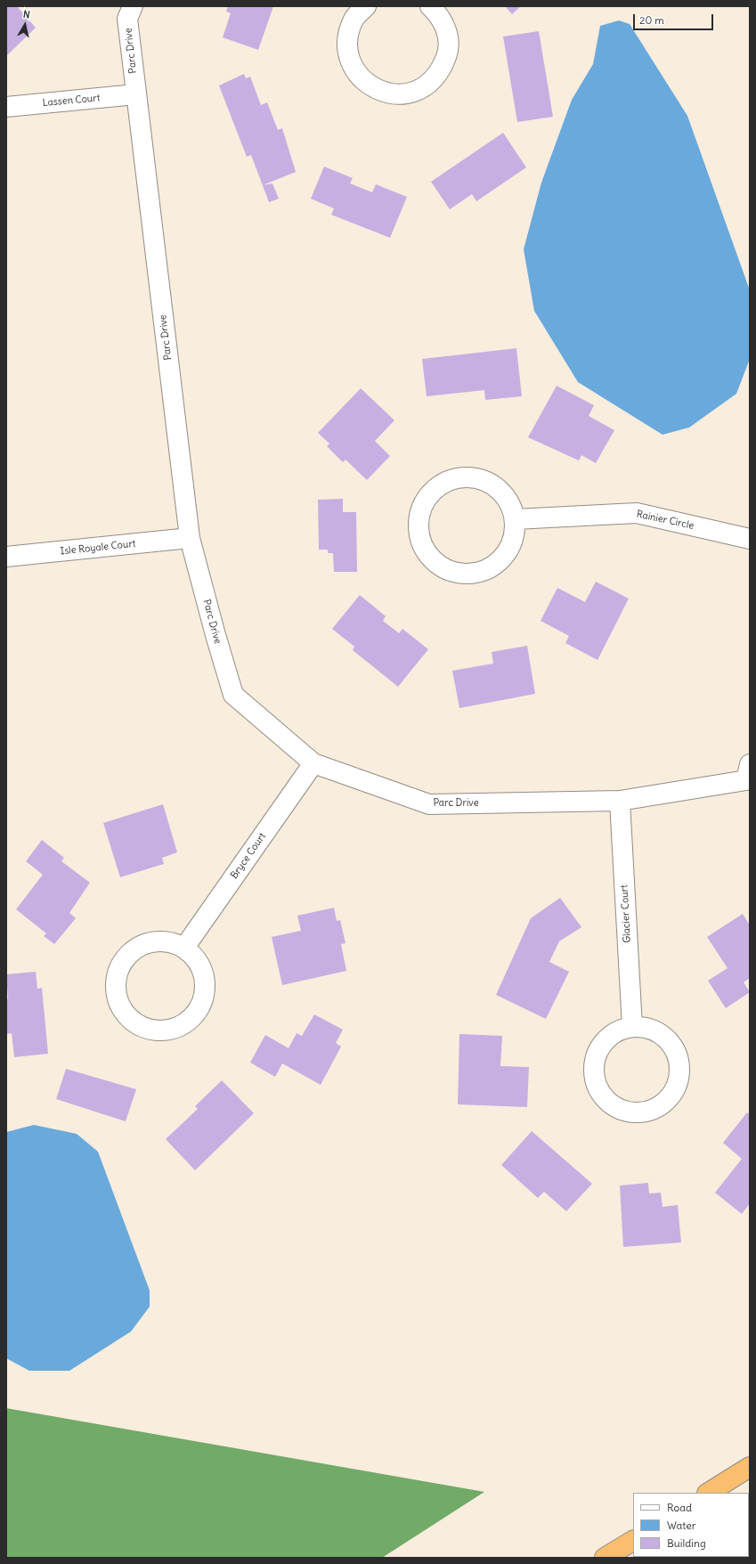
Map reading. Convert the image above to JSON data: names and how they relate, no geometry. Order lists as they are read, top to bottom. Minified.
{"streets":{"street":["Parc Drive","Lassen Court","Rainier Circle","Isle Royale Court","Bryce Court","Glacier Court"]},"crossings":[["Parc Drive","Lassen Court"],["Parc Drive","Isle Royale Court"],["Parc Drive","Bryce Court"],["Parc Drive","Glacier Court"]],"legend":["Road","Water","Building"],"scale_bar":"20 m","north":"top"}
